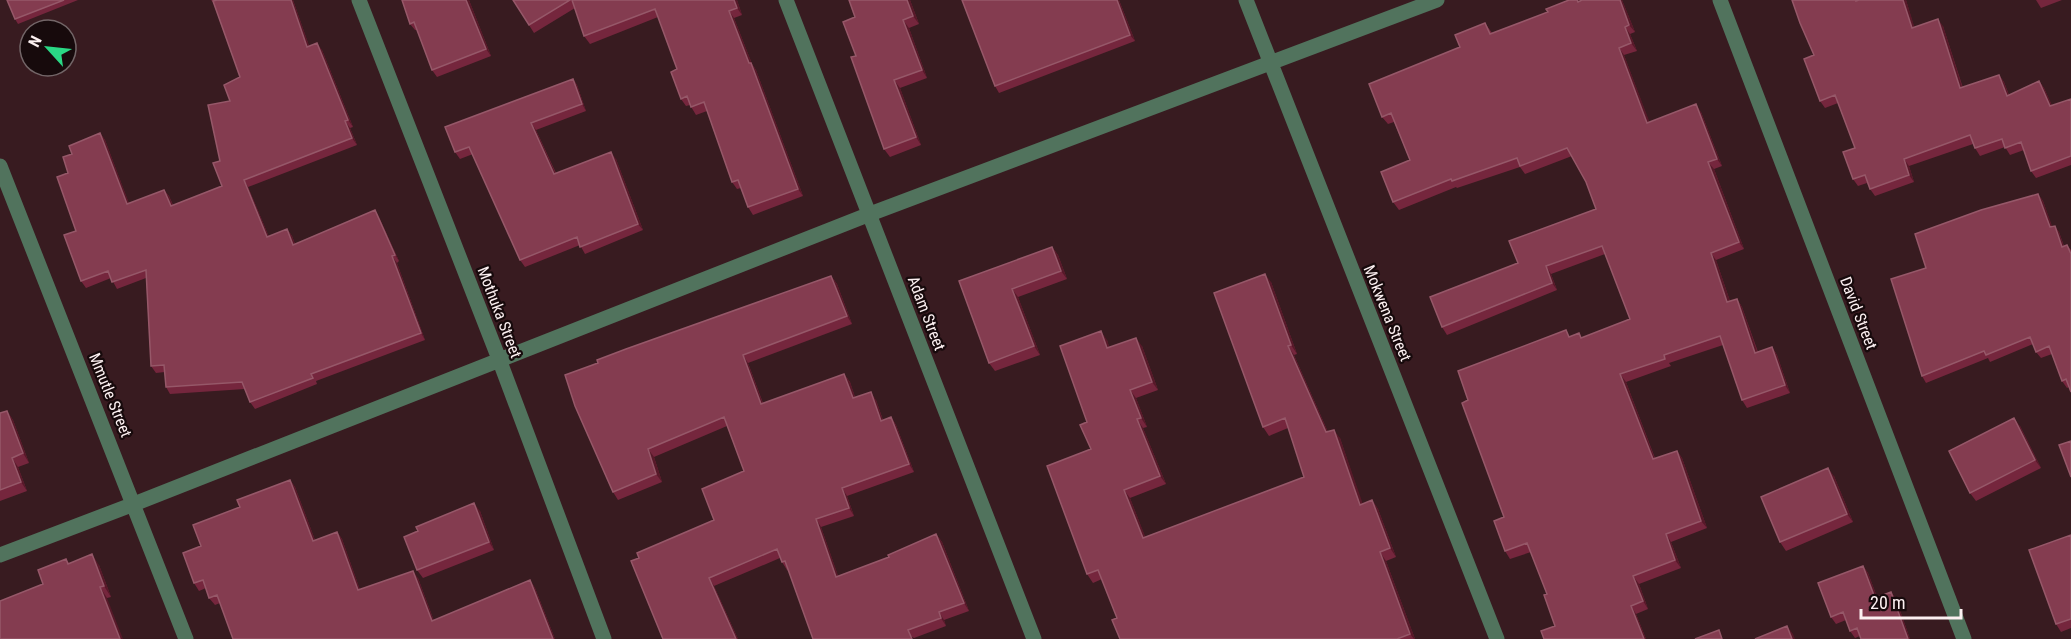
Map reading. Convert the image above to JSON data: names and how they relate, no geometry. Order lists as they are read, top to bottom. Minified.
{"streets":{"street":["Mothuka Street","Adam Street","Mokwena Street","David Street","Mmutle Street"]},"scale_bar":"20 m","north":"top left"}
